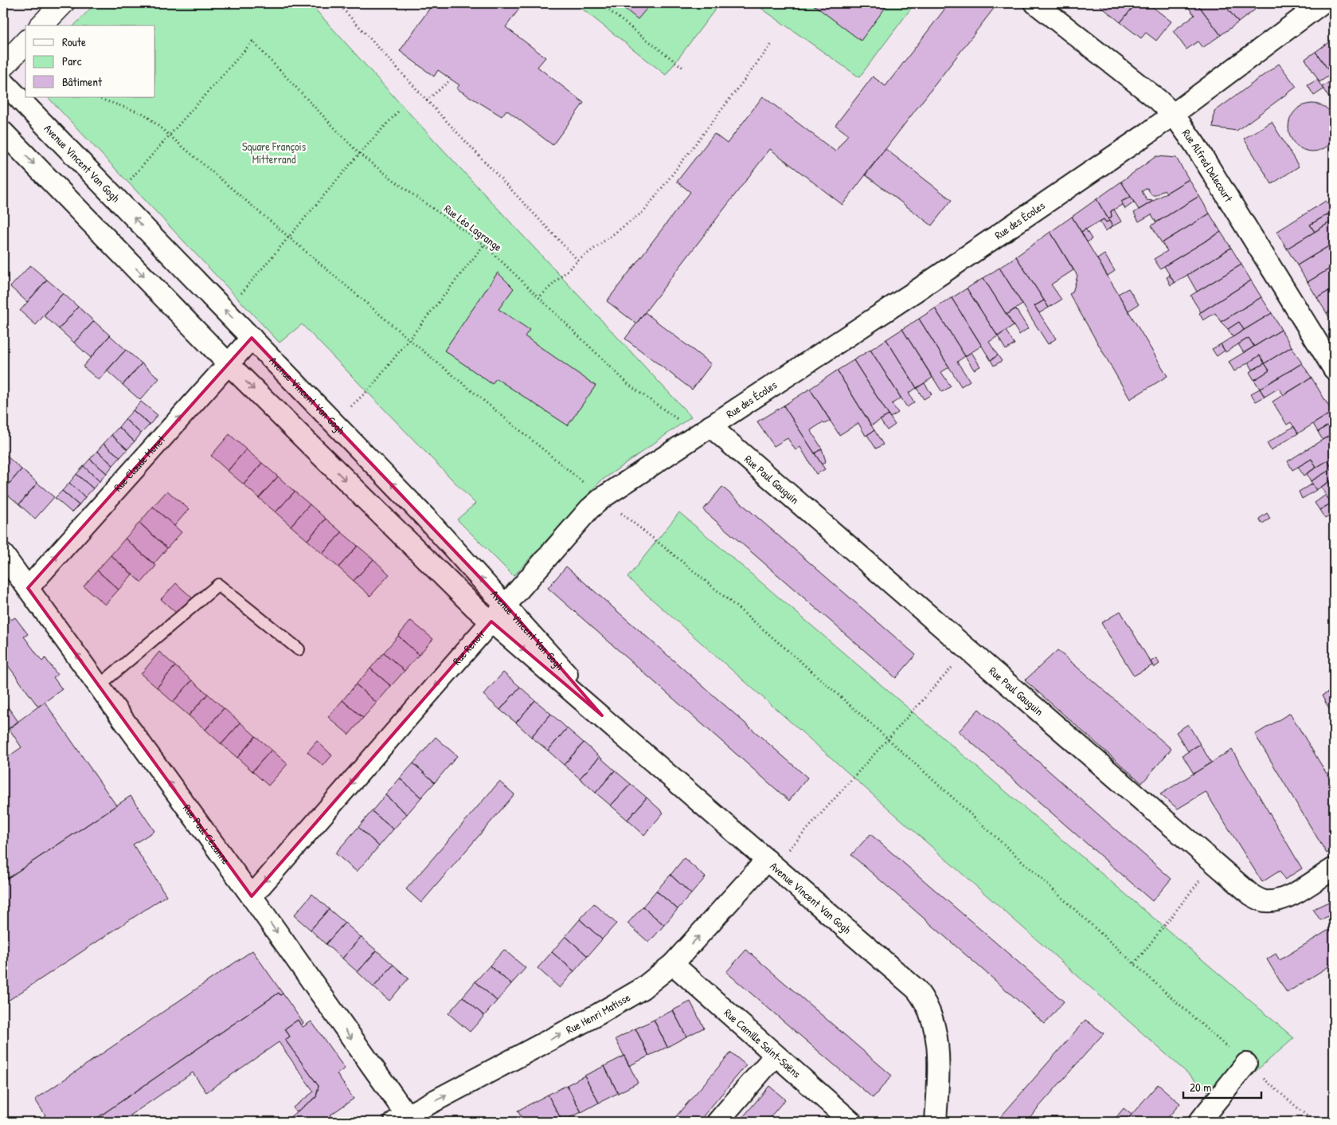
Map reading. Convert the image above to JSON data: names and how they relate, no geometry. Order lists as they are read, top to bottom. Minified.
{"streets":{"street":["Avenue Vincent Van Gogh","Rue Alfred Delecourt","Rue des Écoles","Rue Claude Monet","Rue Paul Gauguin","Rue Renoir","Rue Paul Cézanne","Rue Henri Matisse","Rue Camille Saint-Saëns"],"path":["Rue Léo Lagrange"]},"crossings":[["Avenue Vincent Van Gogh","Rue Claude Monet"],["Avenue Vincent Van Gogh","Rue Renoir"],["Avenue Vincent Van Gogh","Rue Henri Matisse"],["Rue Alfred Delecourt","Rue des Écoles"],["Rue des Écoles","Rue Léo Lagrange"],["Rue des Écoles","Rue Paul Gauguin"],["Rue des Écoles","Rue Renoir"],["Rue Léo Lagrange","Rue Paul Gauguin"],["Rue Léo Lagrange","Rue Renoir"],["Rue Claude Monet","Rue Paul Cézanne"],["Rue Paul Gauguin","Rue Renoir"],["Rue Renoir","Rue Paul Cézanne"],["Rue Paul Cézanne","Rue Henri Matisse"],["Rue Henri Matisse","Rue Camille Saint-Saëns"]],"one_way":["Rue Claude Monet","Rue Renoir","Rue Henri Matisse"],"parks":["Square François Mitterrand"],"legend":["Route","Parc","Bâtiment"],"scale_bar":"20 m"}
